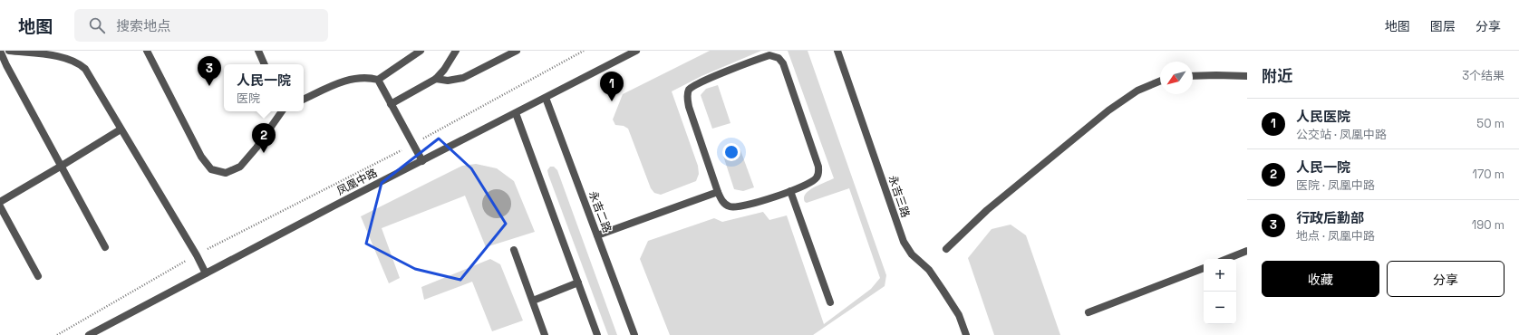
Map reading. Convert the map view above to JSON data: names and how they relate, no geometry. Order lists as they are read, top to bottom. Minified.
{"streets":{"street":["凤凰中路","永吉三路","永吉二路"]},"crossings":[["凤凰中路","永吉二路"]],"north":"bottom left","page":{"header":"地图","search":"搜索地点","nav":["地图","图层","分享"],"heading":["附近","3个结果"],"pins":["3","1","2"],"popup":["人民一院","医院"],"list":[{"mark":"1","name":"人民医院","note":"公交站 · 凤凰中路","value":"50 m"},{"mark":"2","name":"人民一院","note":"医院 · 凤凰中路","value":"170 m"},{"mark":"3","name":"行政后勤部","note":"地点 · 凤凰中路","value":"190 m"}],"buttons":["收藏","分享"],"map_buttons":["+","−"]}}
